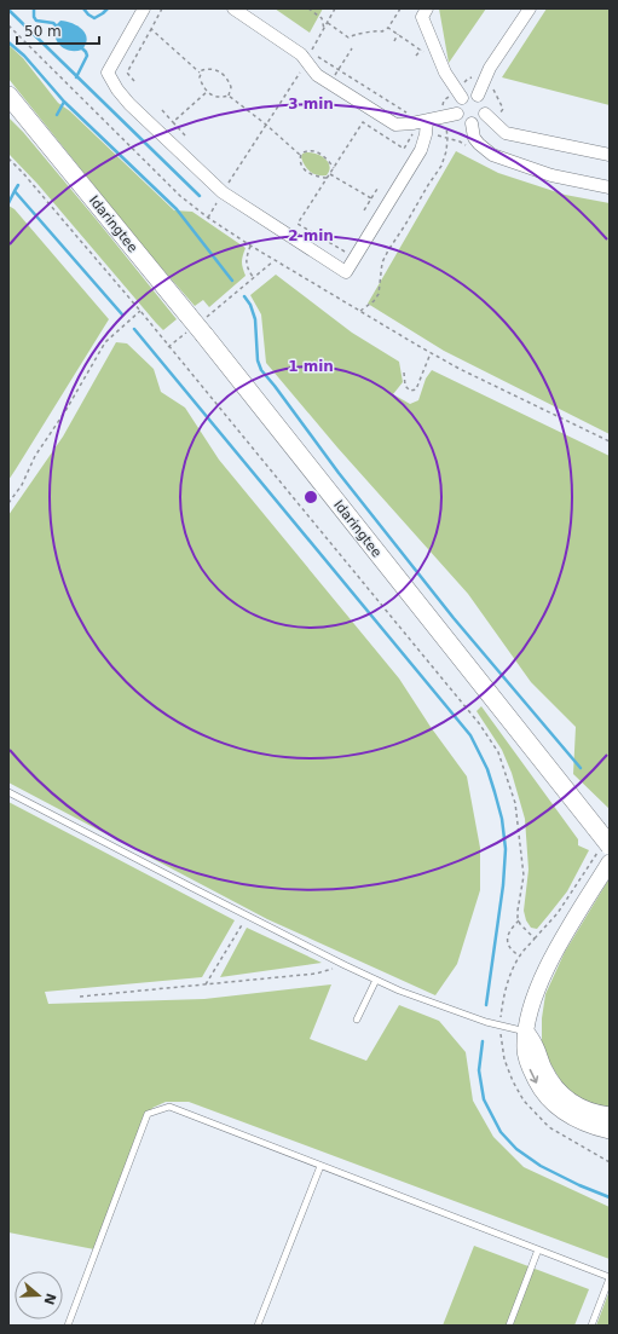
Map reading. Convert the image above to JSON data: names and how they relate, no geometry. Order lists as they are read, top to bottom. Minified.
{"streets":{"main road":["Idaringtee"]},"scale_bar":"50 m","north":"right","rings":["3 min","2 min","1 min"]}
